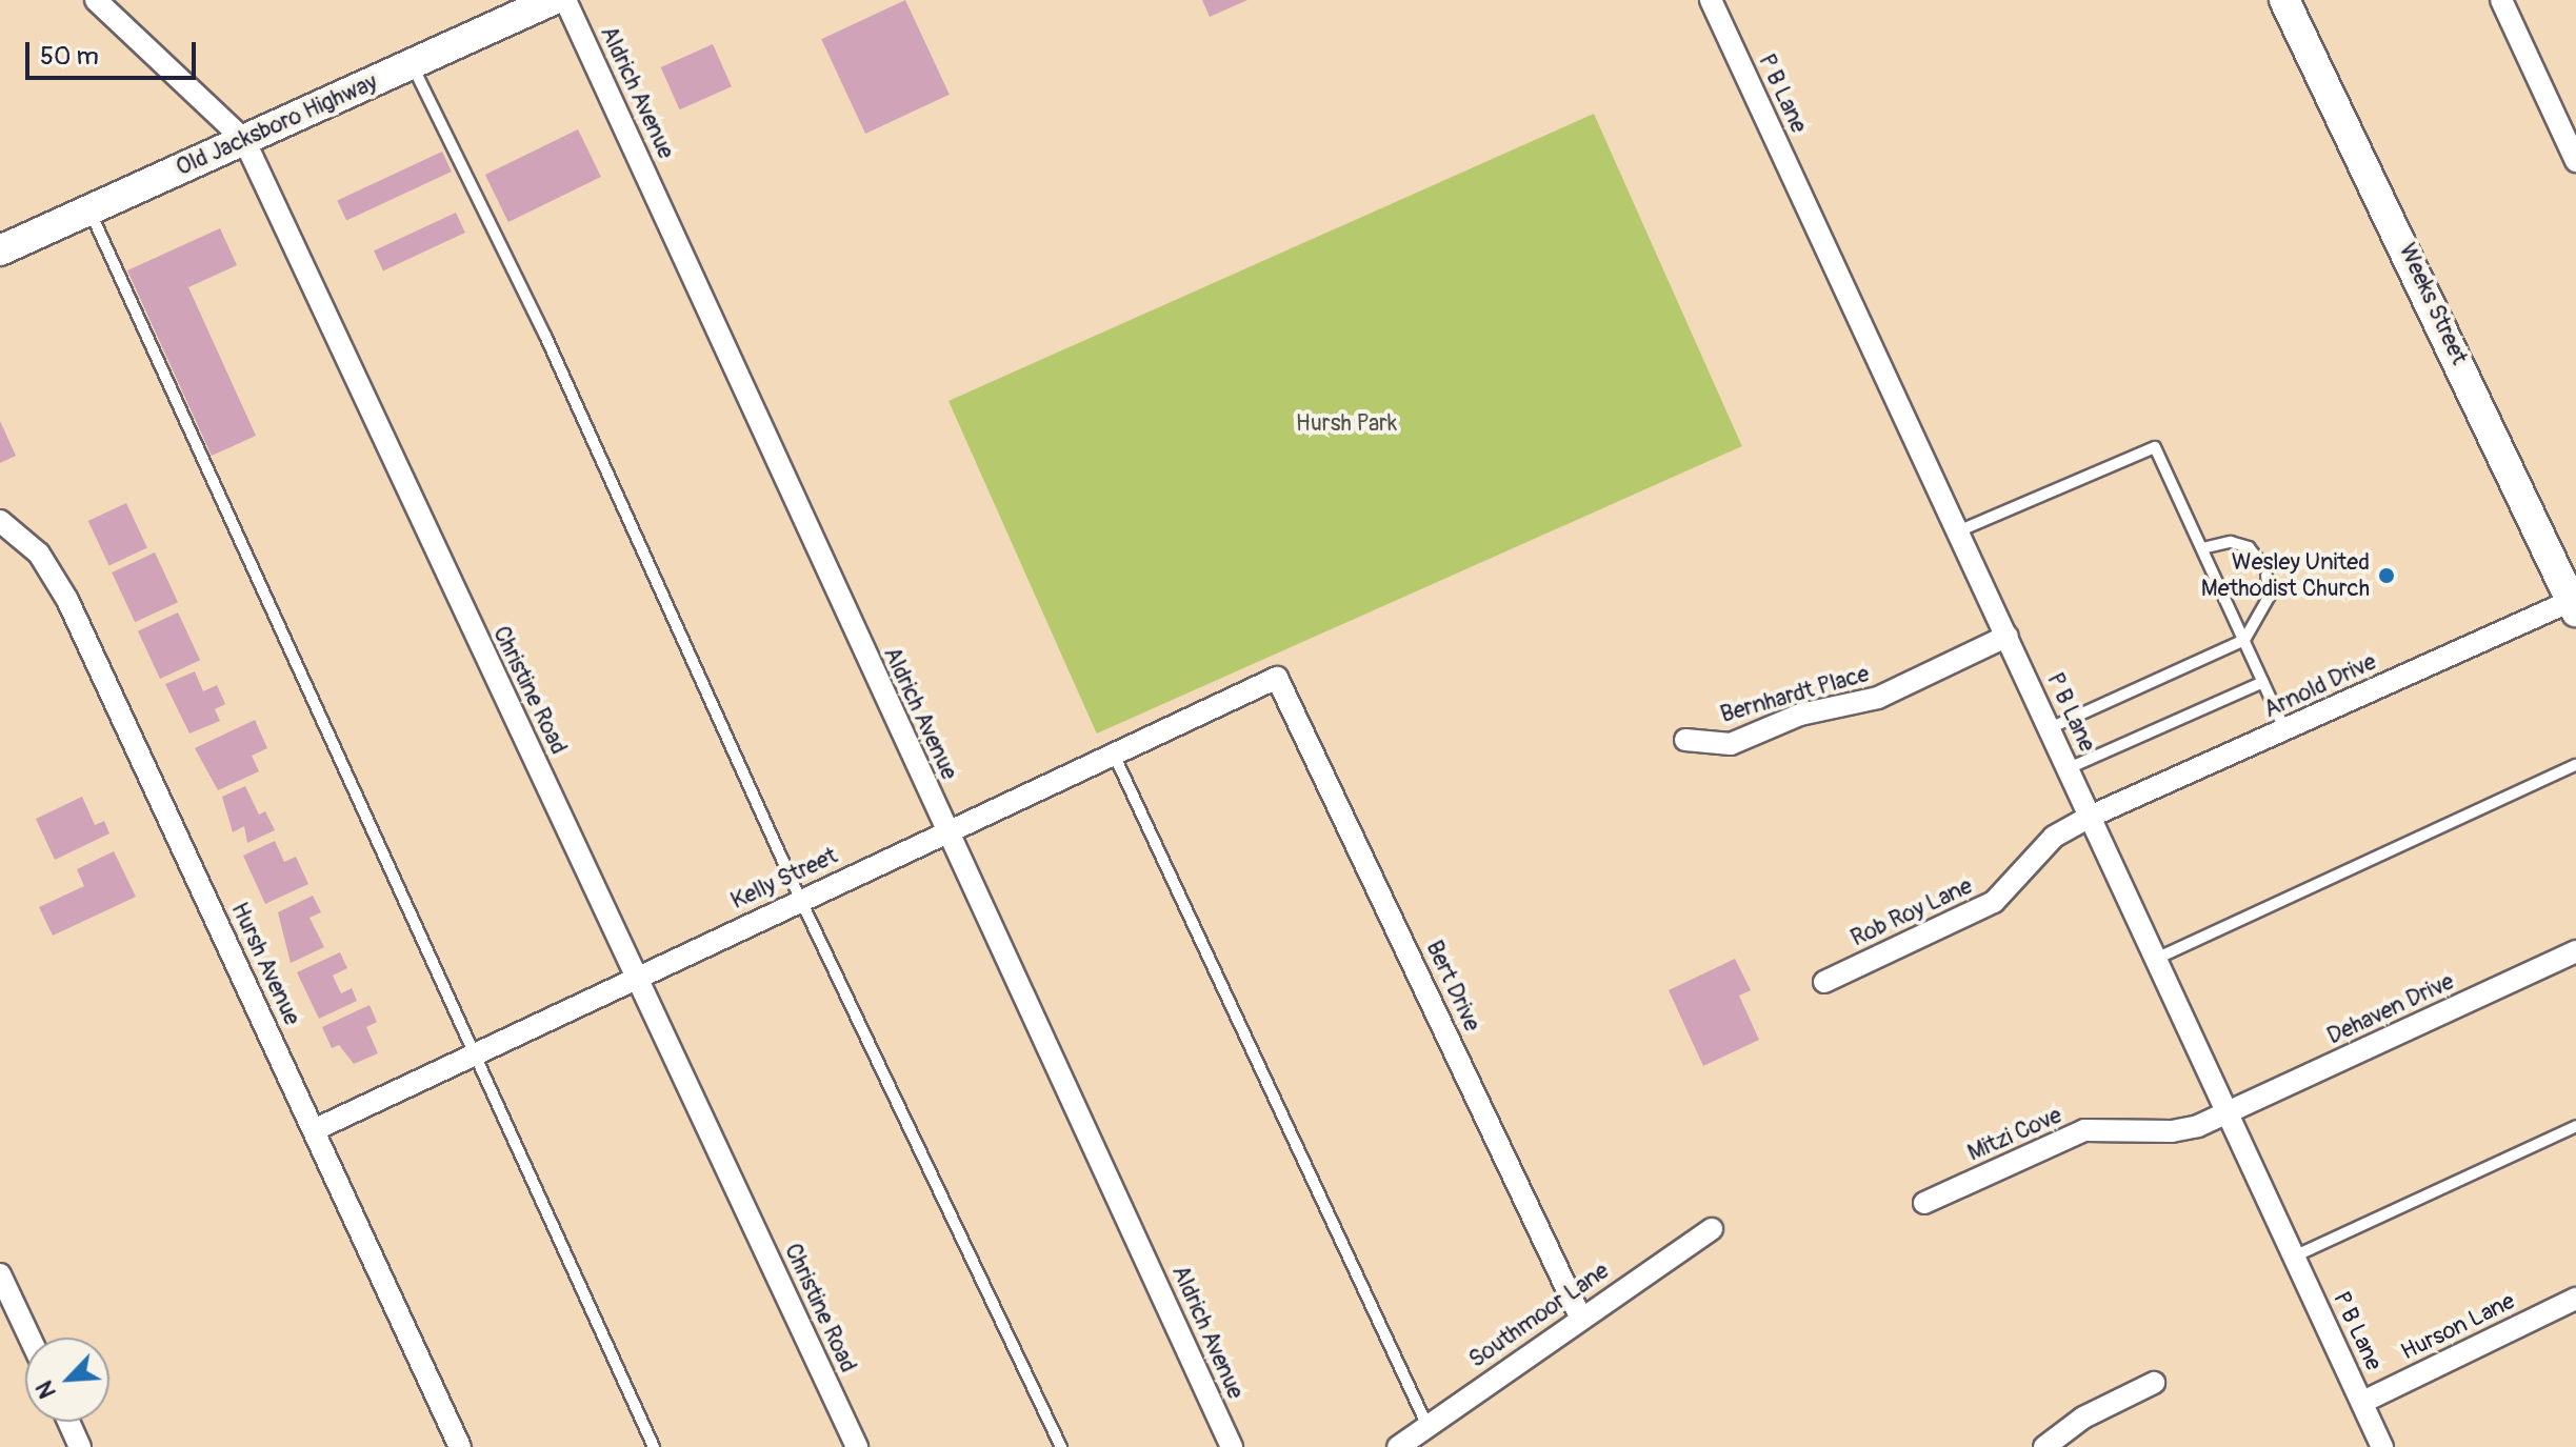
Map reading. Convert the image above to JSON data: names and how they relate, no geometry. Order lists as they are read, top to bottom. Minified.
{"streets":{"street":["Aldrich Avenue","P B Lane","Old Jacksboro Highway","Weeks Street","Arnold Drive","Christine Road","Bernhardt Place","Kelly Street","Rob Roy Lane","Hursh Avenue","Bert Drive","Dehaven Drive","Mitzi Cove","Southmoor Lane","Hurson Lane"]},"crossings":[["Aldrich Avenue","Kelly Street"],["P B Lane","Arnold Drive"],["P B Lane","Bernhardt Place"],["P B Lane","Rob Roy Lane"],["P B Lane","Dehaven Drive"],["P B Lane","Mitzi Cove"],["P B Lane","Hurson Lane"],["Old Jacksboro Highway","Christine Road"],["Weeks Street","Arnold Drive"],["Arnold Drive","Rob Roy Lane"],["Christine Road","Kelly Street"],["Kelly Street","Hursh Avenue"],["Kelly Street","Bert Drive"],["Bert Drive","Southmoor Lane"],["Dehaven Drive","Mitzi Cove"]],"parks":["Hursh Park"],"places":["Wesley United Methodist Church"],"scale_bar":"50 m","north":"bottom left"}
